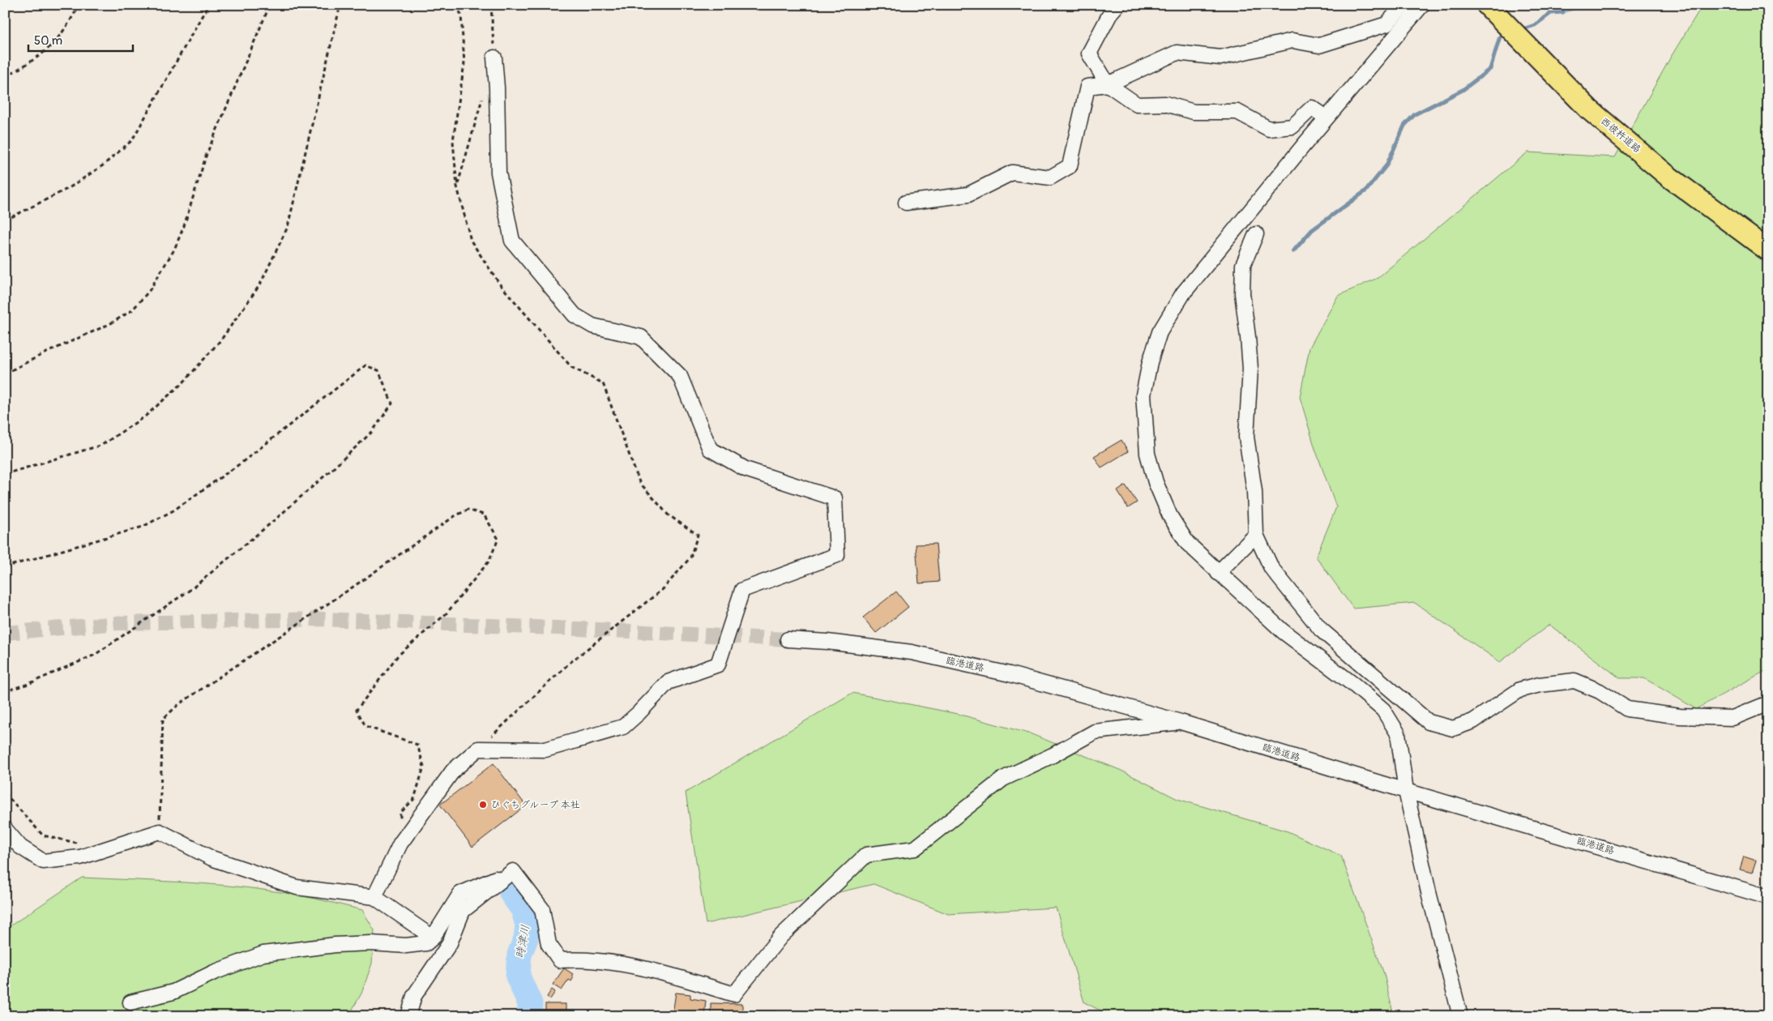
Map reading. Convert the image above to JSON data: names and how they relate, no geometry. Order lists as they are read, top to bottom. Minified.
{"streets":{"highway":["西彼杵道路"],"street":["臨港道路"]},"water":["時津川"],"places":["ひぐちグループ 本社"],"scale_bar":"50 m"}
